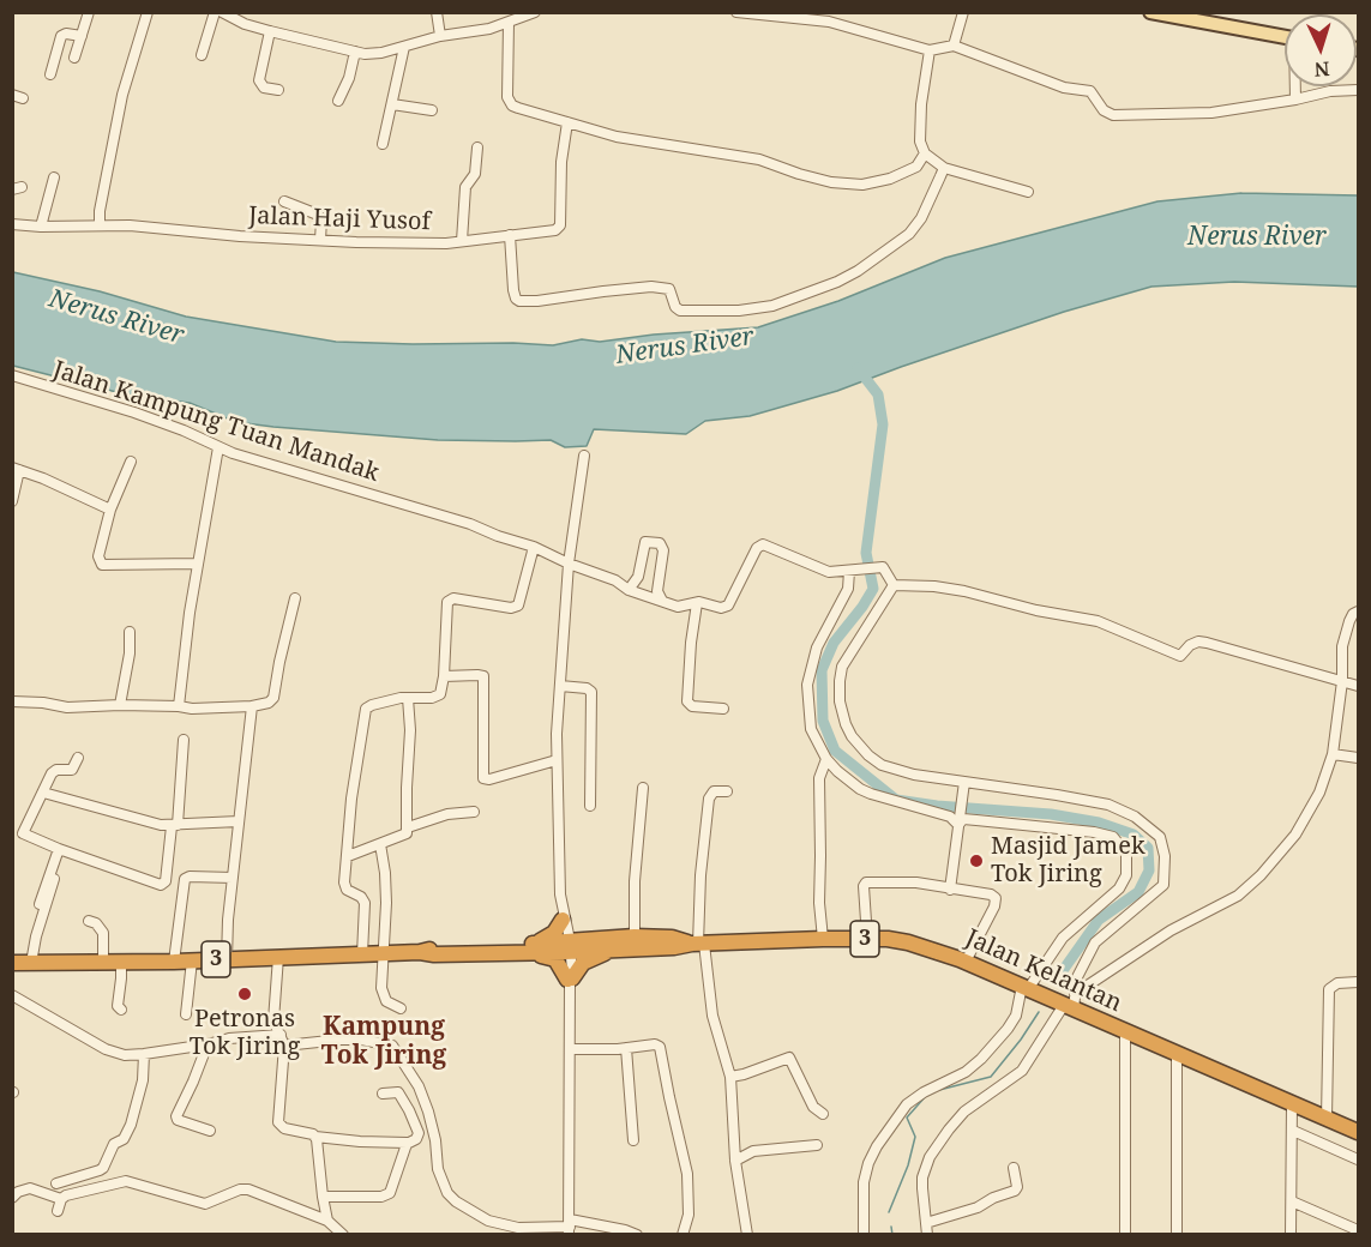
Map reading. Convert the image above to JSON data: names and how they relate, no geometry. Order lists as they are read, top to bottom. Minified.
{"streets":{"highway":["3","Jalan Kelantan"],"street":["Jalan Haji Yusof","Jalan Kampung Tuan Mandak"]},"crossings":[["3","Jalan Kelantan"]],"districts":["Kampung Tok Jiring"],"water":["Nerus River"],"places":["Masjid Jamek Tok Jiring","Petronas Tok Jiring"],"north":"bottom"}
